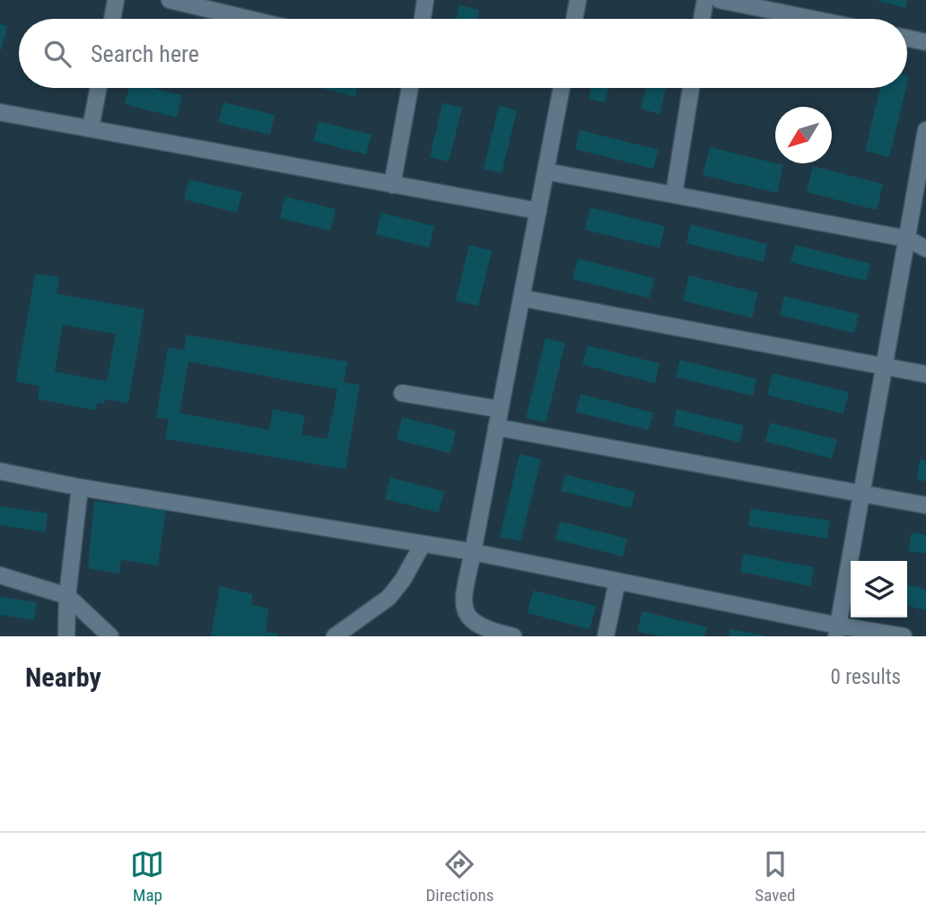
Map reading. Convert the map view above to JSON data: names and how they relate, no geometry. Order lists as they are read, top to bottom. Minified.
{"north":"bottom left","page":{"search":"Search here","heading":["Nearby","0 results"],"nav":["Map","Directions","Saved"]}}
